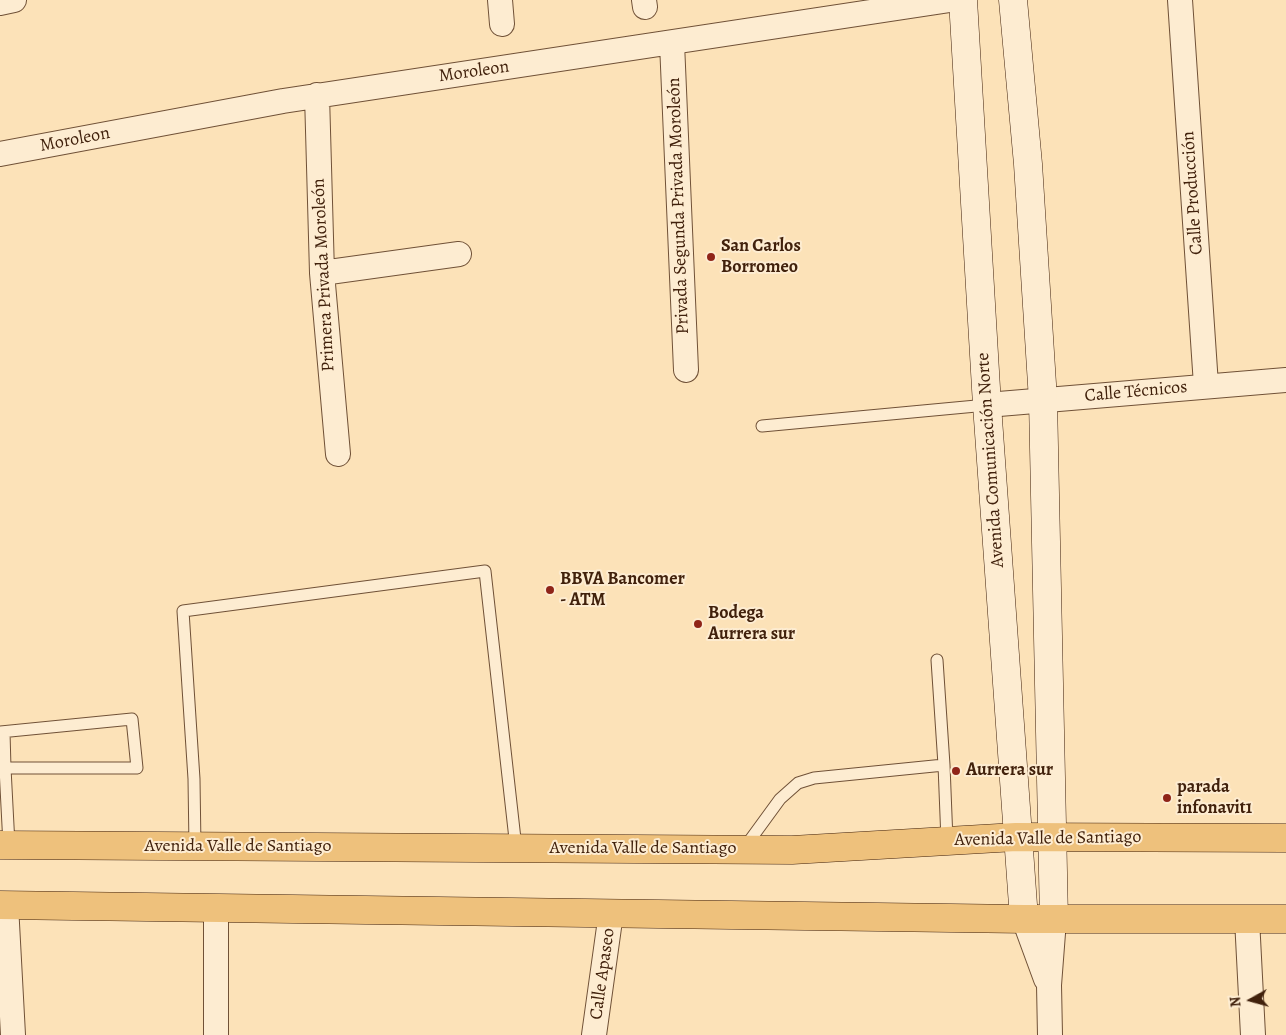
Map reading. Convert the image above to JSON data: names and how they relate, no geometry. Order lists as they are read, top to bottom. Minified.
{"streets":{"main road":["Avenida Valle de Santiago"],"street":["Moroleon","Calle Producción","Privada Segunda Privada Moroleón","Primera Privada Moroleón","Calle Técnicos","Avenida Comunicación Norte","Calle Apaseo"]},"crossings":[["Moroleon","Privada Segunda Privada Moroleón"],["Moroleon","Primera Privada Moroleón"],["Calle Producción","Calle Técnicos"],["Calle Técnicos","Avenida Comunicación Norte"],["Avenida Comunicación Norte","Avenida Valle de Santiago"]],"places":["San Carlos Borromeo","BBVA Bancomer - ATM","Bodega Aurrera sur","Aurrera sur","parada infonavit1"],"north":"left"}
